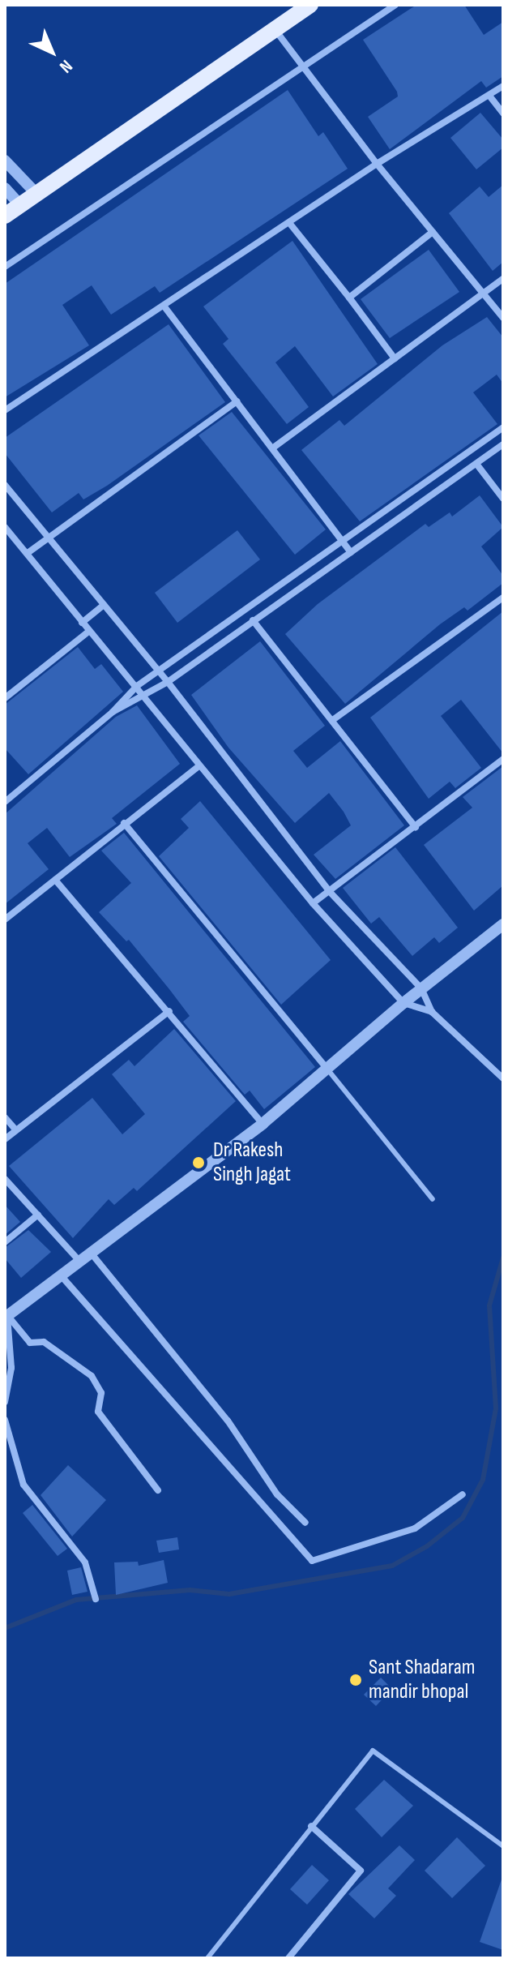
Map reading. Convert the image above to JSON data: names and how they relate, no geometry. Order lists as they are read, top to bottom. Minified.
{"places":["Dr Rakesh Singh Jagat","Sant Shadaram mandir bhopal"],"north":"bottom right"}
